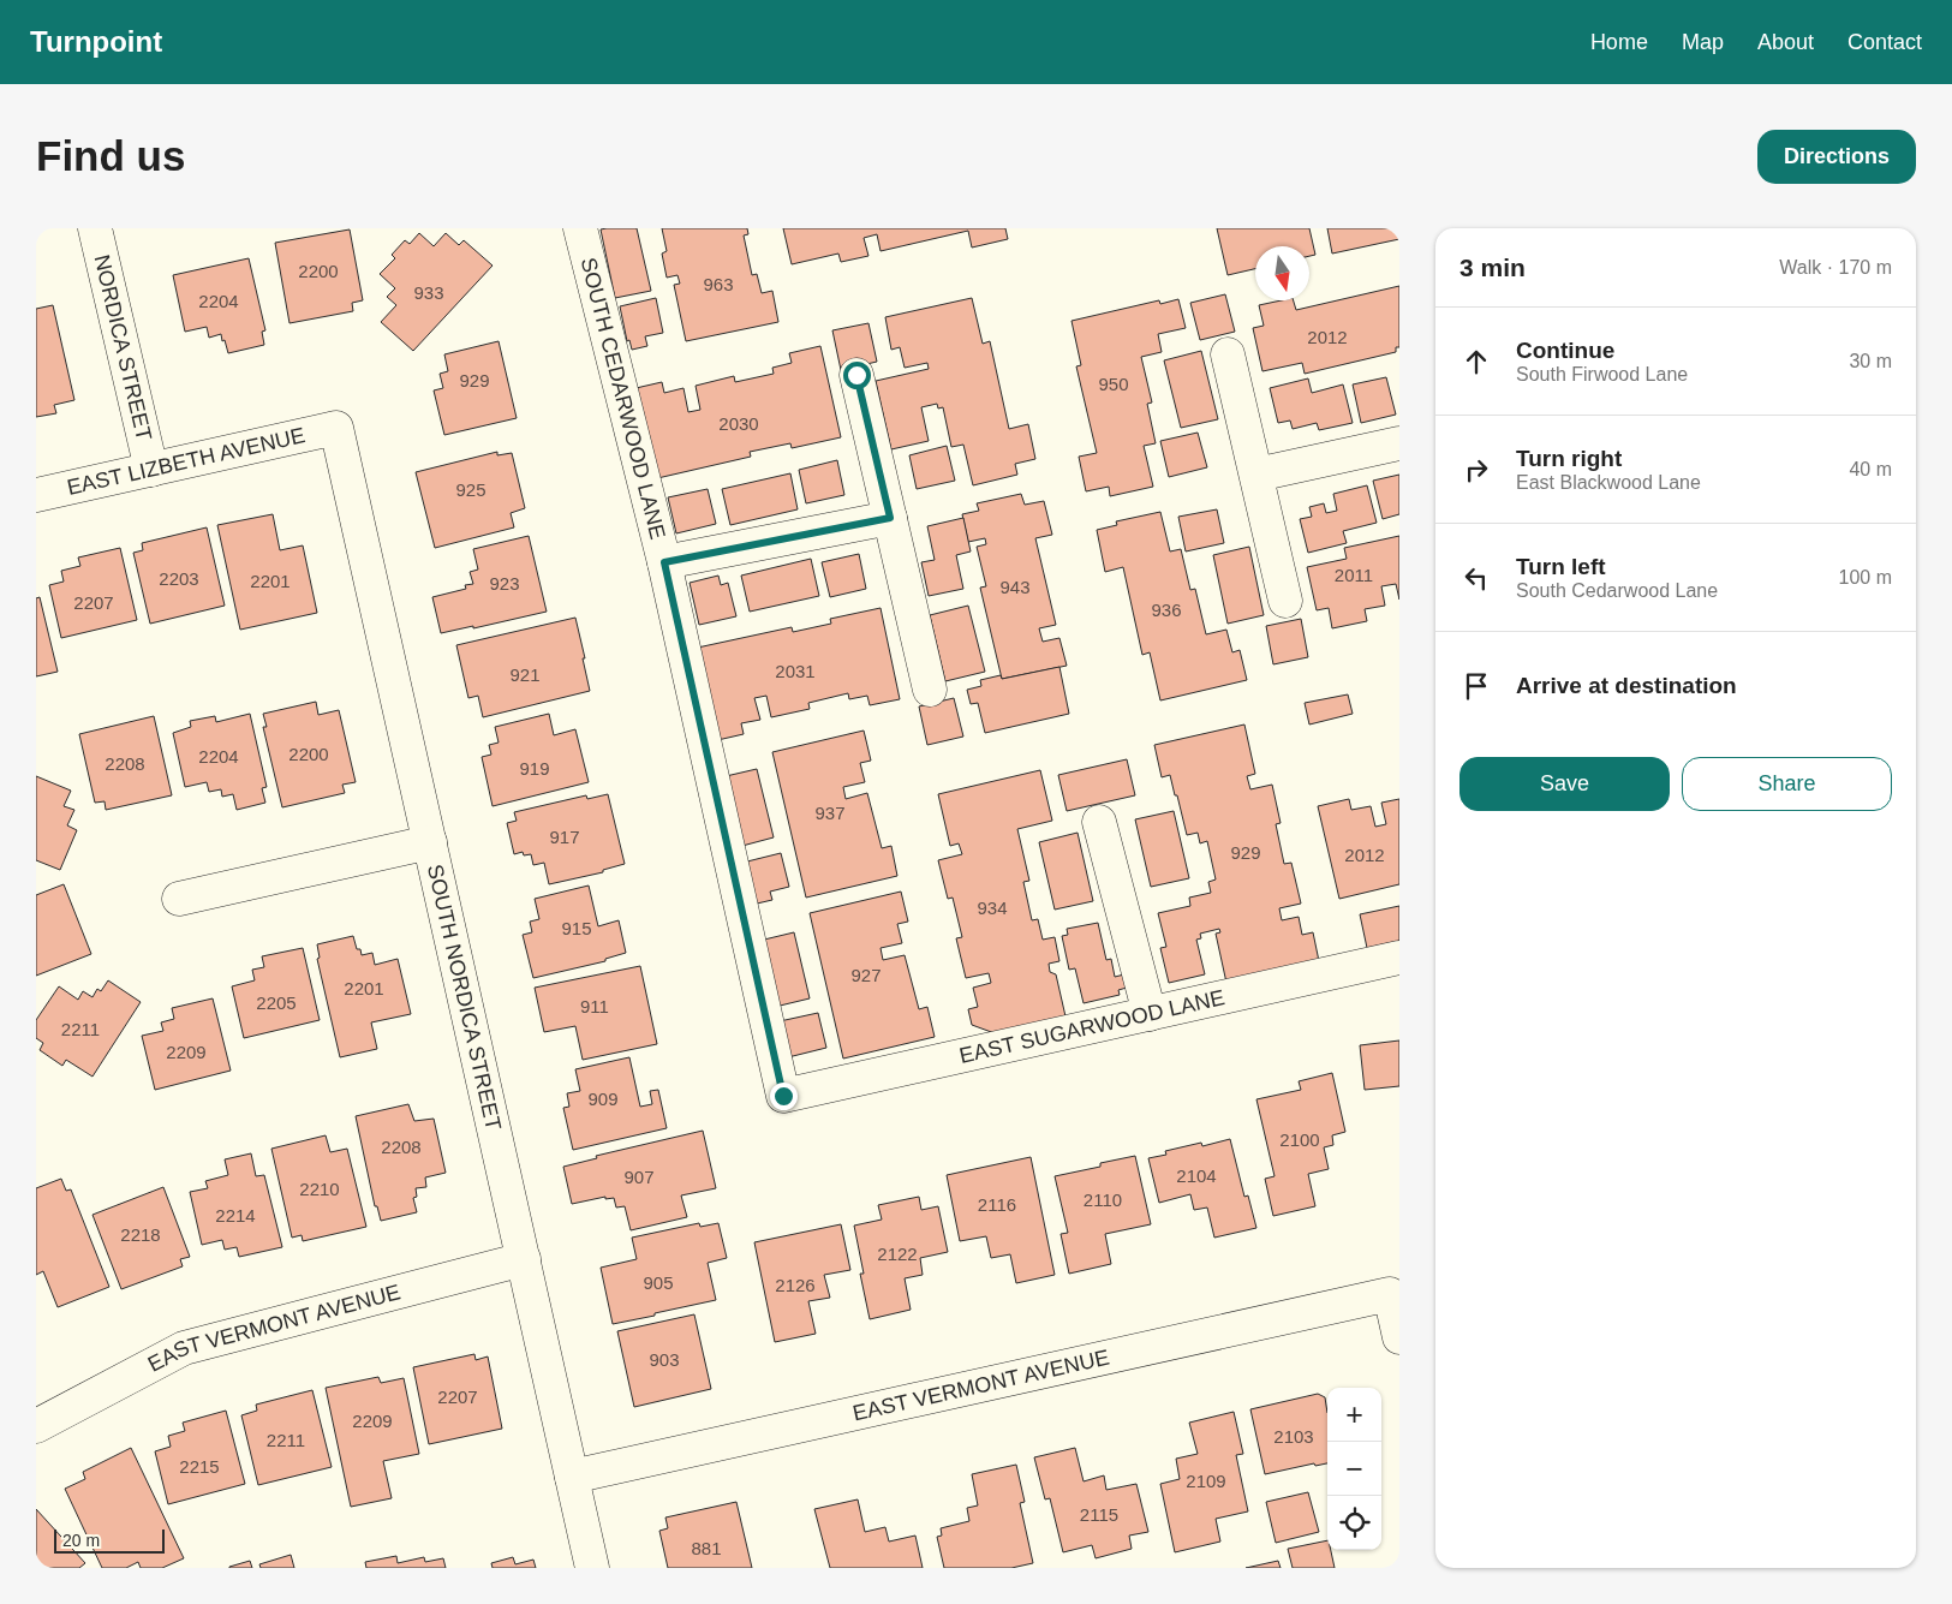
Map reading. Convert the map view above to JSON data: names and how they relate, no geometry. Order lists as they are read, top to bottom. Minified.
{"streets":{"street":["NORDICA STREET","SOUTH CEDARWOOD LANE","EAST LIZBETH AVENUE","SOUTH NORDICA STREET","EAST SUGARWOOD LANE","EAST VERMONT AVENUE"]},"crossings":[["NORDICA STREET","EAST LIZBETH AVENUE"],["SOUTH CEDARWOOD LANE","EAST SUGARWOOD LANE"],["EAST LIZBETH AVENUE","SOUTH NORDICA STREET"],["SOUTH NORDICA STREET","EAST VERMONT AVENUE"]],"house_numbers":["2200","963","933","2204","2012","929","950","2030","925","2011","2203","2201","923","943","2207","936","2031","921","2200","2204","2208","919","937","917","929","2012","934","915","927","2201","2205","911","2211","2209","909","2100","2208","2104","907","2210","2110","2116","2214","2218","2122","905","2126","903","2207","2209","2103","2211","2215","2109","2115","881"],"scale_bar":"20 m","north":"bottom","page":{"header":"Turnpoint","nav":["Home","Map","About","Contact"],"buttons":["Directions",["Save","Share"]],"title":"Find us","heading":["3 min","Walk · 170 m"],"list":[["Continue","South Firwood Lane","30 m"],["Turn right","East Blackwood Lane","40 m"],["Turn left","South Cedarwood Lane","100 m"],"Arrive at destination"],"map_buttons":["+","−"],"scale":"20 m"}}
